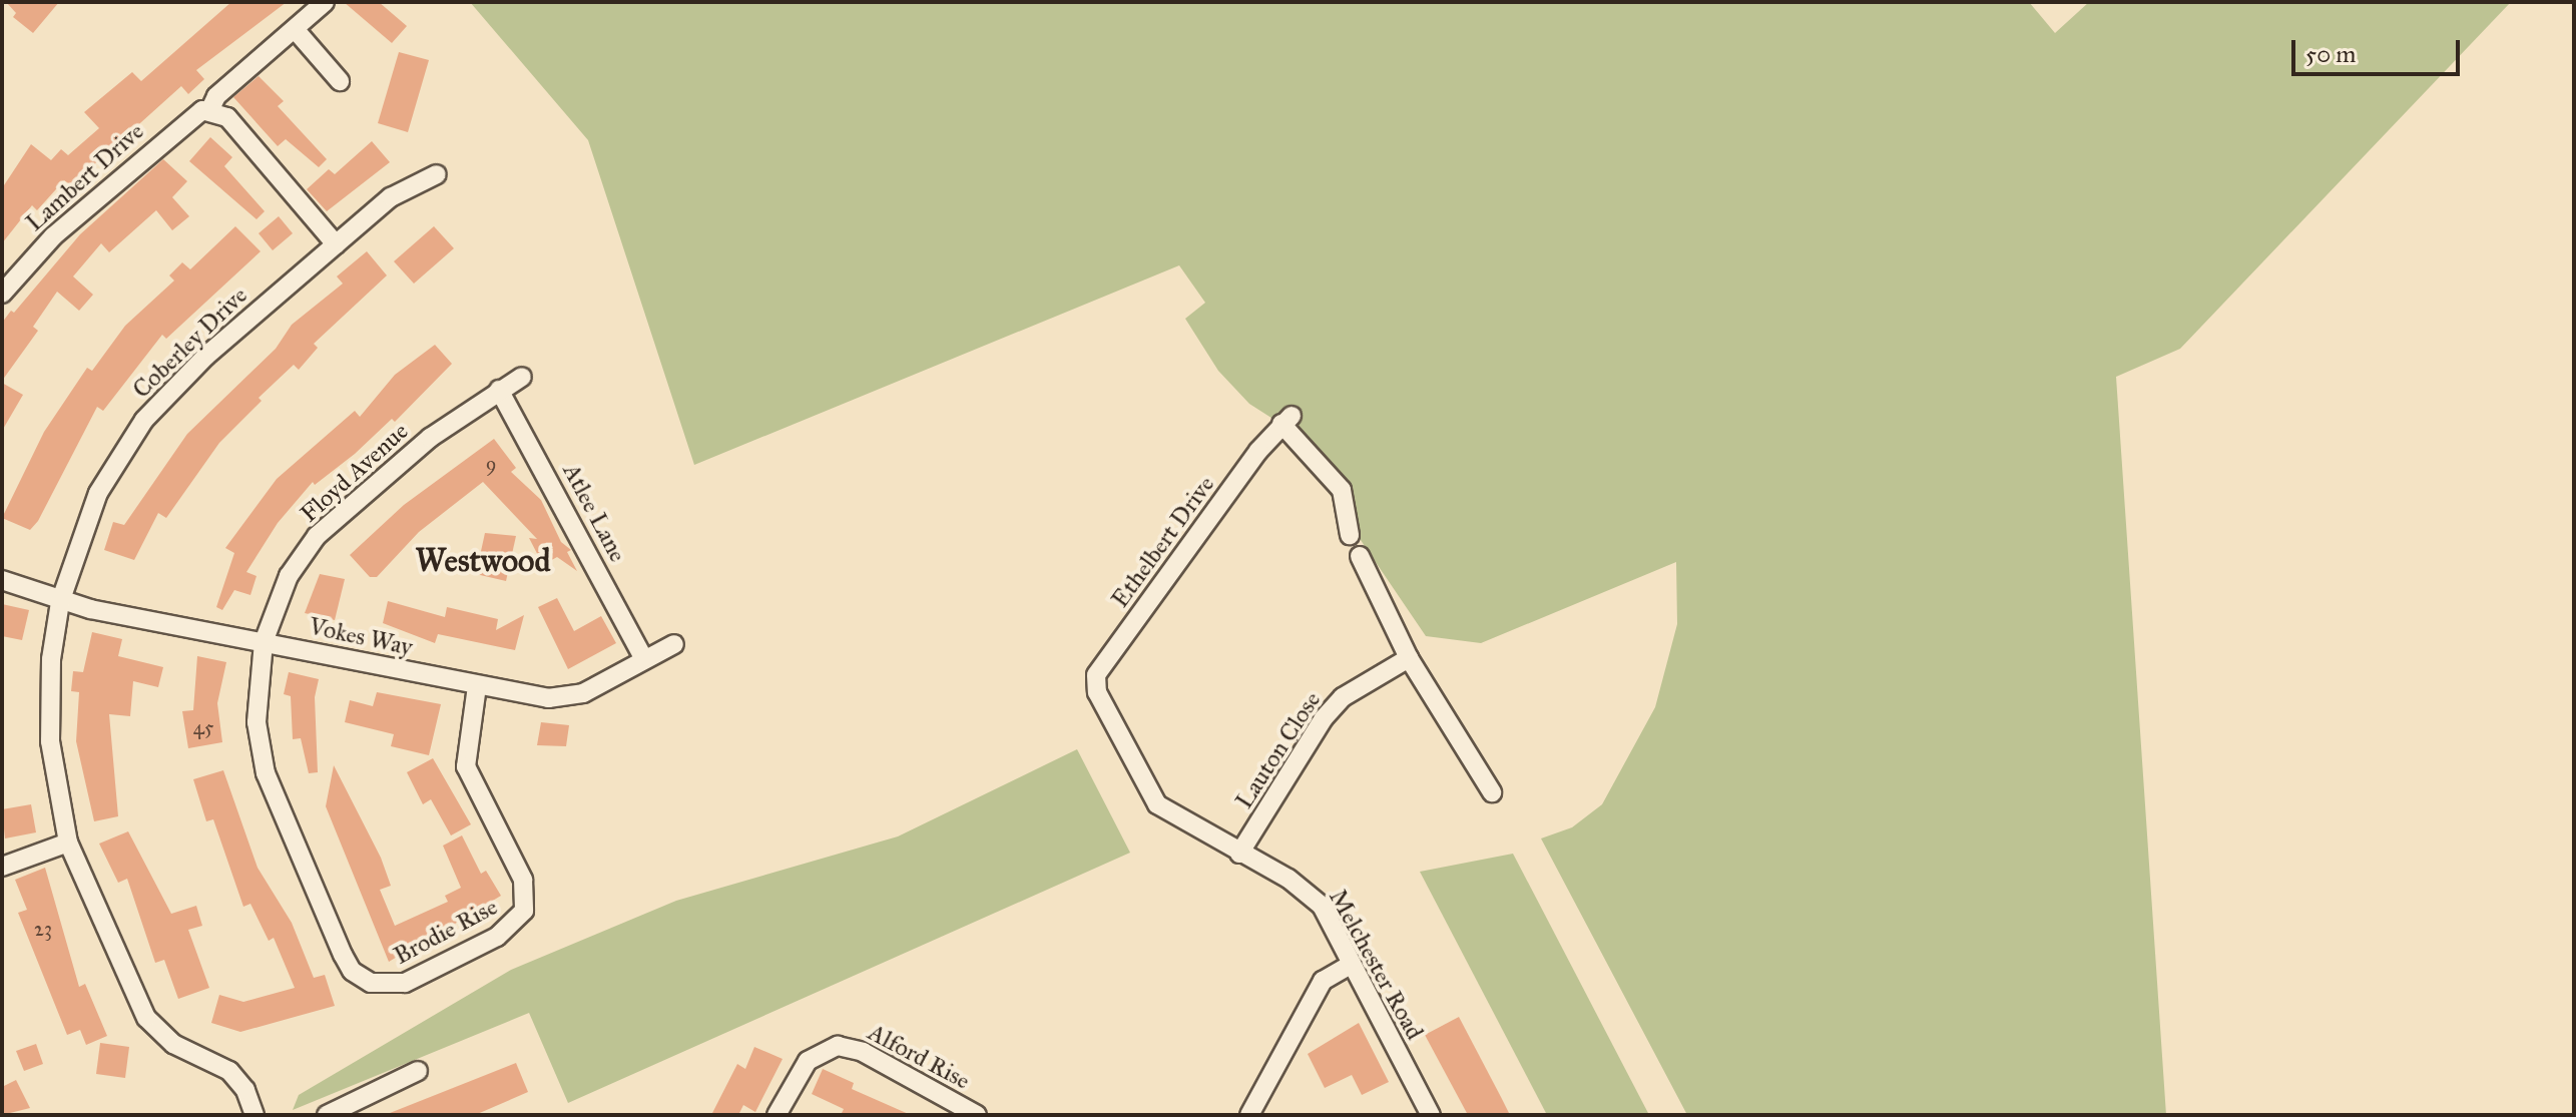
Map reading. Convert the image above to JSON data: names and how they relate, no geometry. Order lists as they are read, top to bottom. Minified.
{"streets":{"street":["Lambert Drive","Coberley Drive","Floyd Avenue","Atlee Lane","Ethelbert Drive","Vokes Way","Lauton Close","Brodie Rise","Melchester Road","Alford Rise"]},"crossings":[["Coberley Drive","Vokes Way"],["Floyd Avenue","Atlee Lane"],["Floyd Avenue","Vokes Way"],["Floyd Avenue","Brodie Rise"],["Atlee Lane","Vokes Way"],["Ethelbert Drive","Melchester Road"],["Vokes Way","Brodie Rise"],["Lauton Close","Melchester Road"]],"districts":["Westwood"],"house_numbers":["9","45","23"],"scale_bar":"50 m"}
